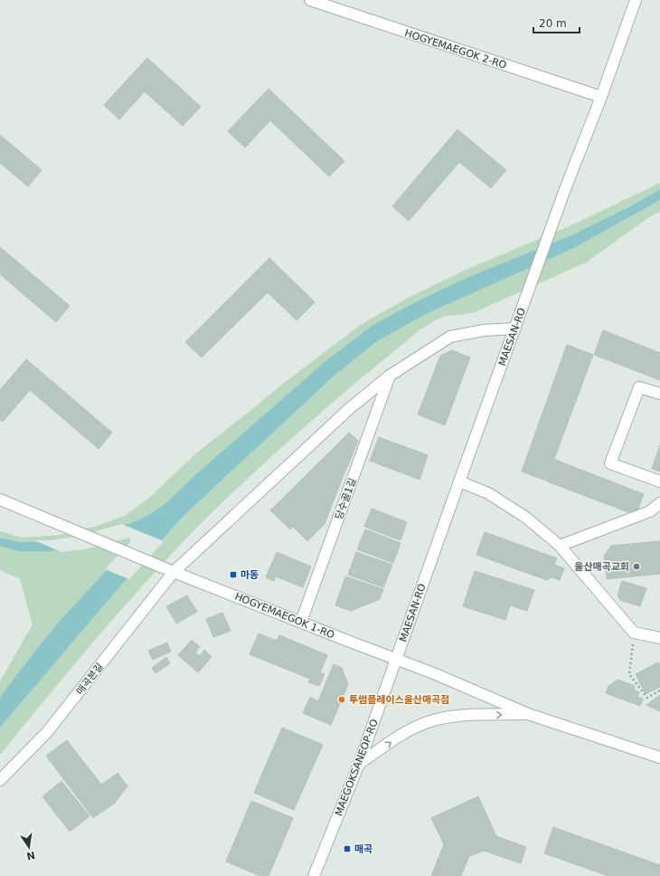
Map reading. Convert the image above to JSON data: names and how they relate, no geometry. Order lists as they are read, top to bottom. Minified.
{"streets":{"street":["HOGYEMAEGOK 2-RO","MAESAN-RO","당수골1길","HOGYEMAEGOK 1-RO","매곡본길","MAEGOKSANEOP-RO"]},"crossings":[["HOGYEMAEGOK 2-RO","MAESAN-RO"],["MAESAN-RO","HOGYEMAEGOK 1-RO"],["MAESAN-RO","매곡본길"],["MAESAN-RO","MAEGOKSANEOP-RO"],["당수골1길","HOGYEMAEGOK 1-RO"],["당수골1길","매곡본길"],["HOGYEMAEGOK 1-RO","매곡본길"],["HOGYEMAEGOK 1-RO","MAEGOKSANEOP-RO"]],"places":{"other":["울산매곡교회","투썸플레이스울산매곡점"],"transit":["마동","매곡"]},"scale_bar":"20 m","north":"bottom"}
